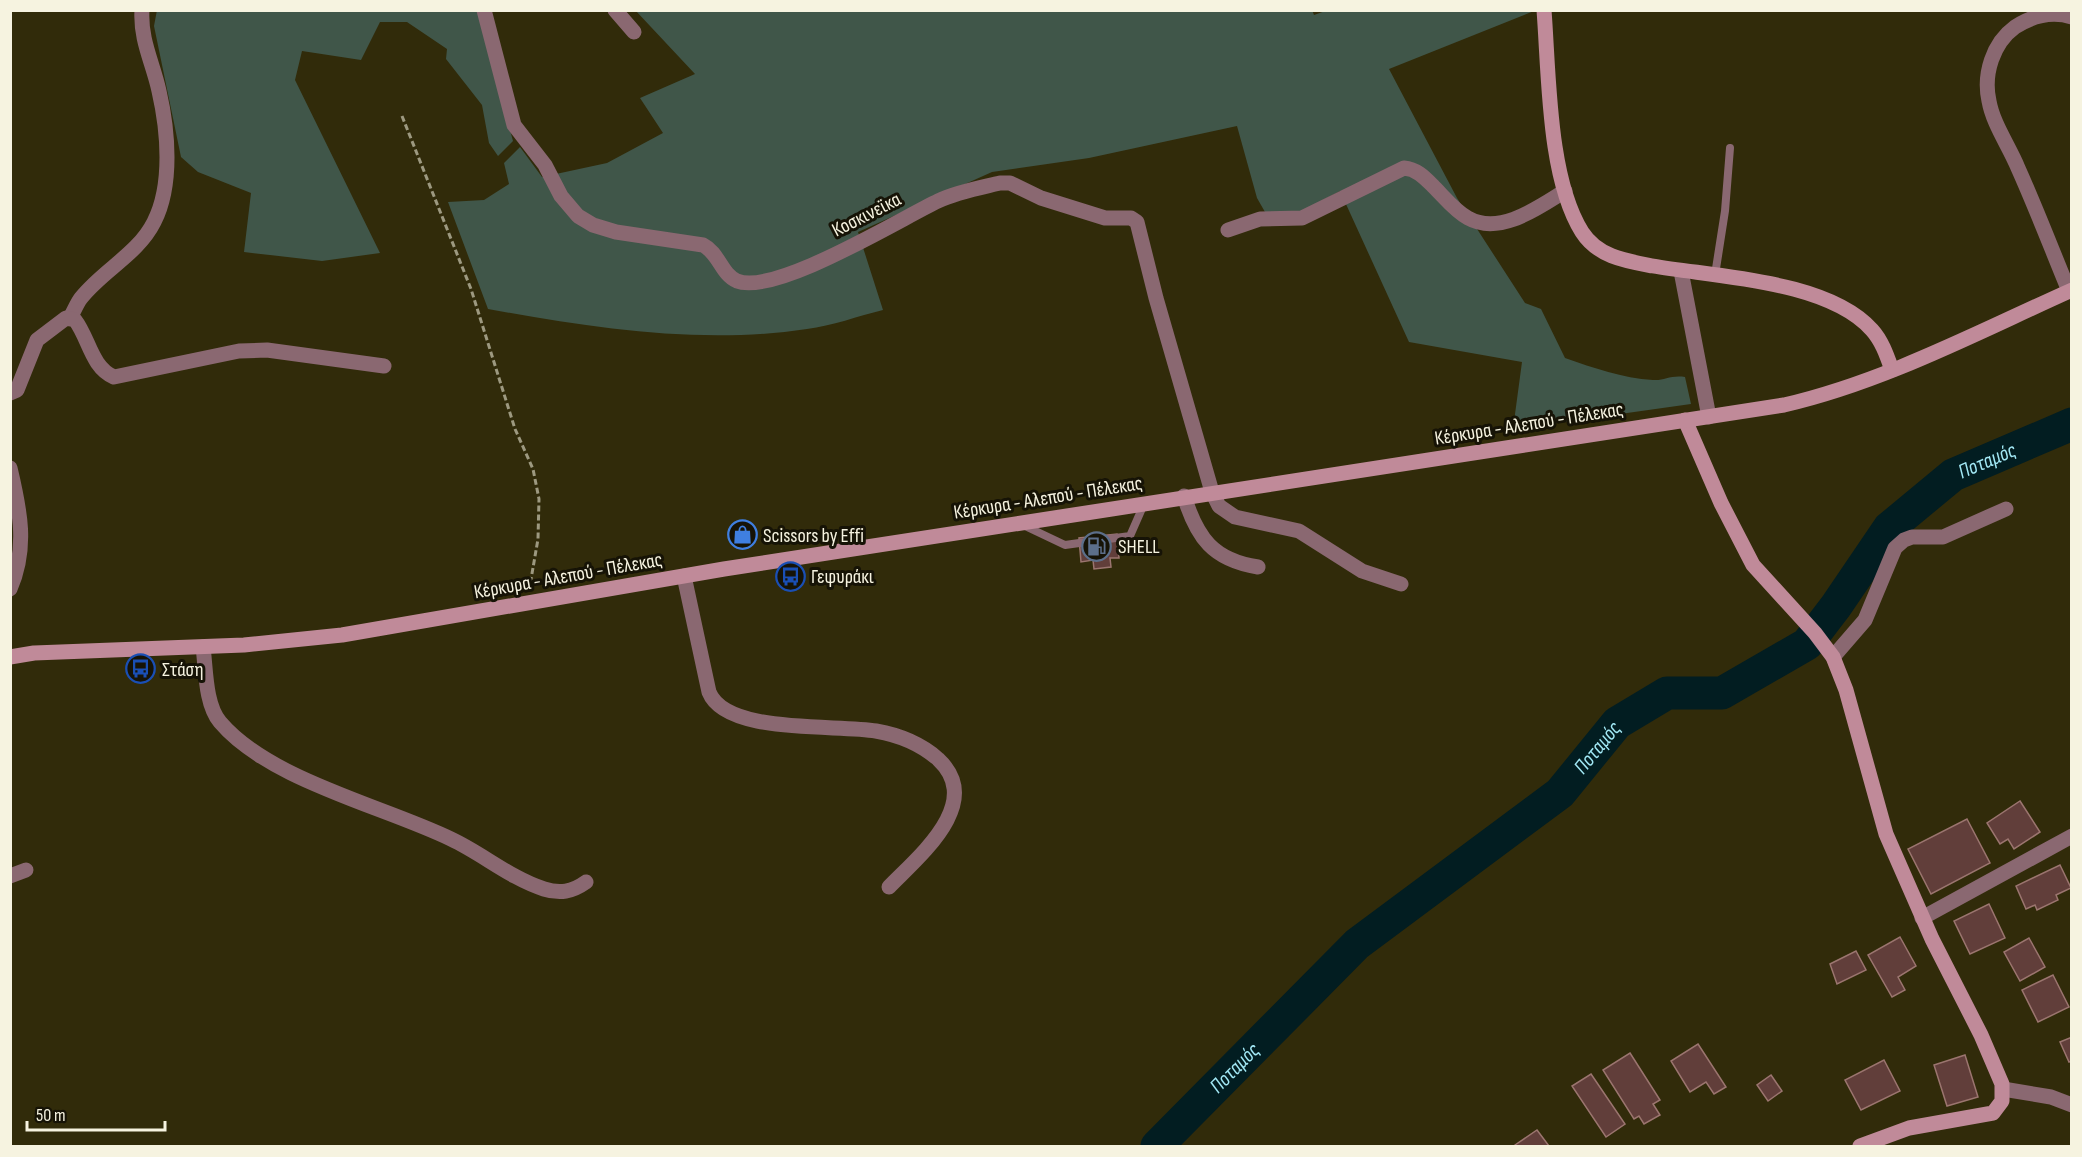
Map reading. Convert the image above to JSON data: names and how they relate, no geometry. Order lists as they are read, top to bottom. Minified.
{"streets":{"main road":["Κέρκυρα - Αλεπού - Πέλεκας"],"street":["Κοσκινεϊκα"]},"crossings":[["Κοσκινεϊκα","Κέρκυρα - Αλεπού - Πέλεκας"]],"water":["Ποταμός"],"places":{"shop":["Scissors by Effi"],"fuel station":["SHELL"],"bus stop":["Γεφυράκι","Στάση"]},"scale_bar":"50 m"}
